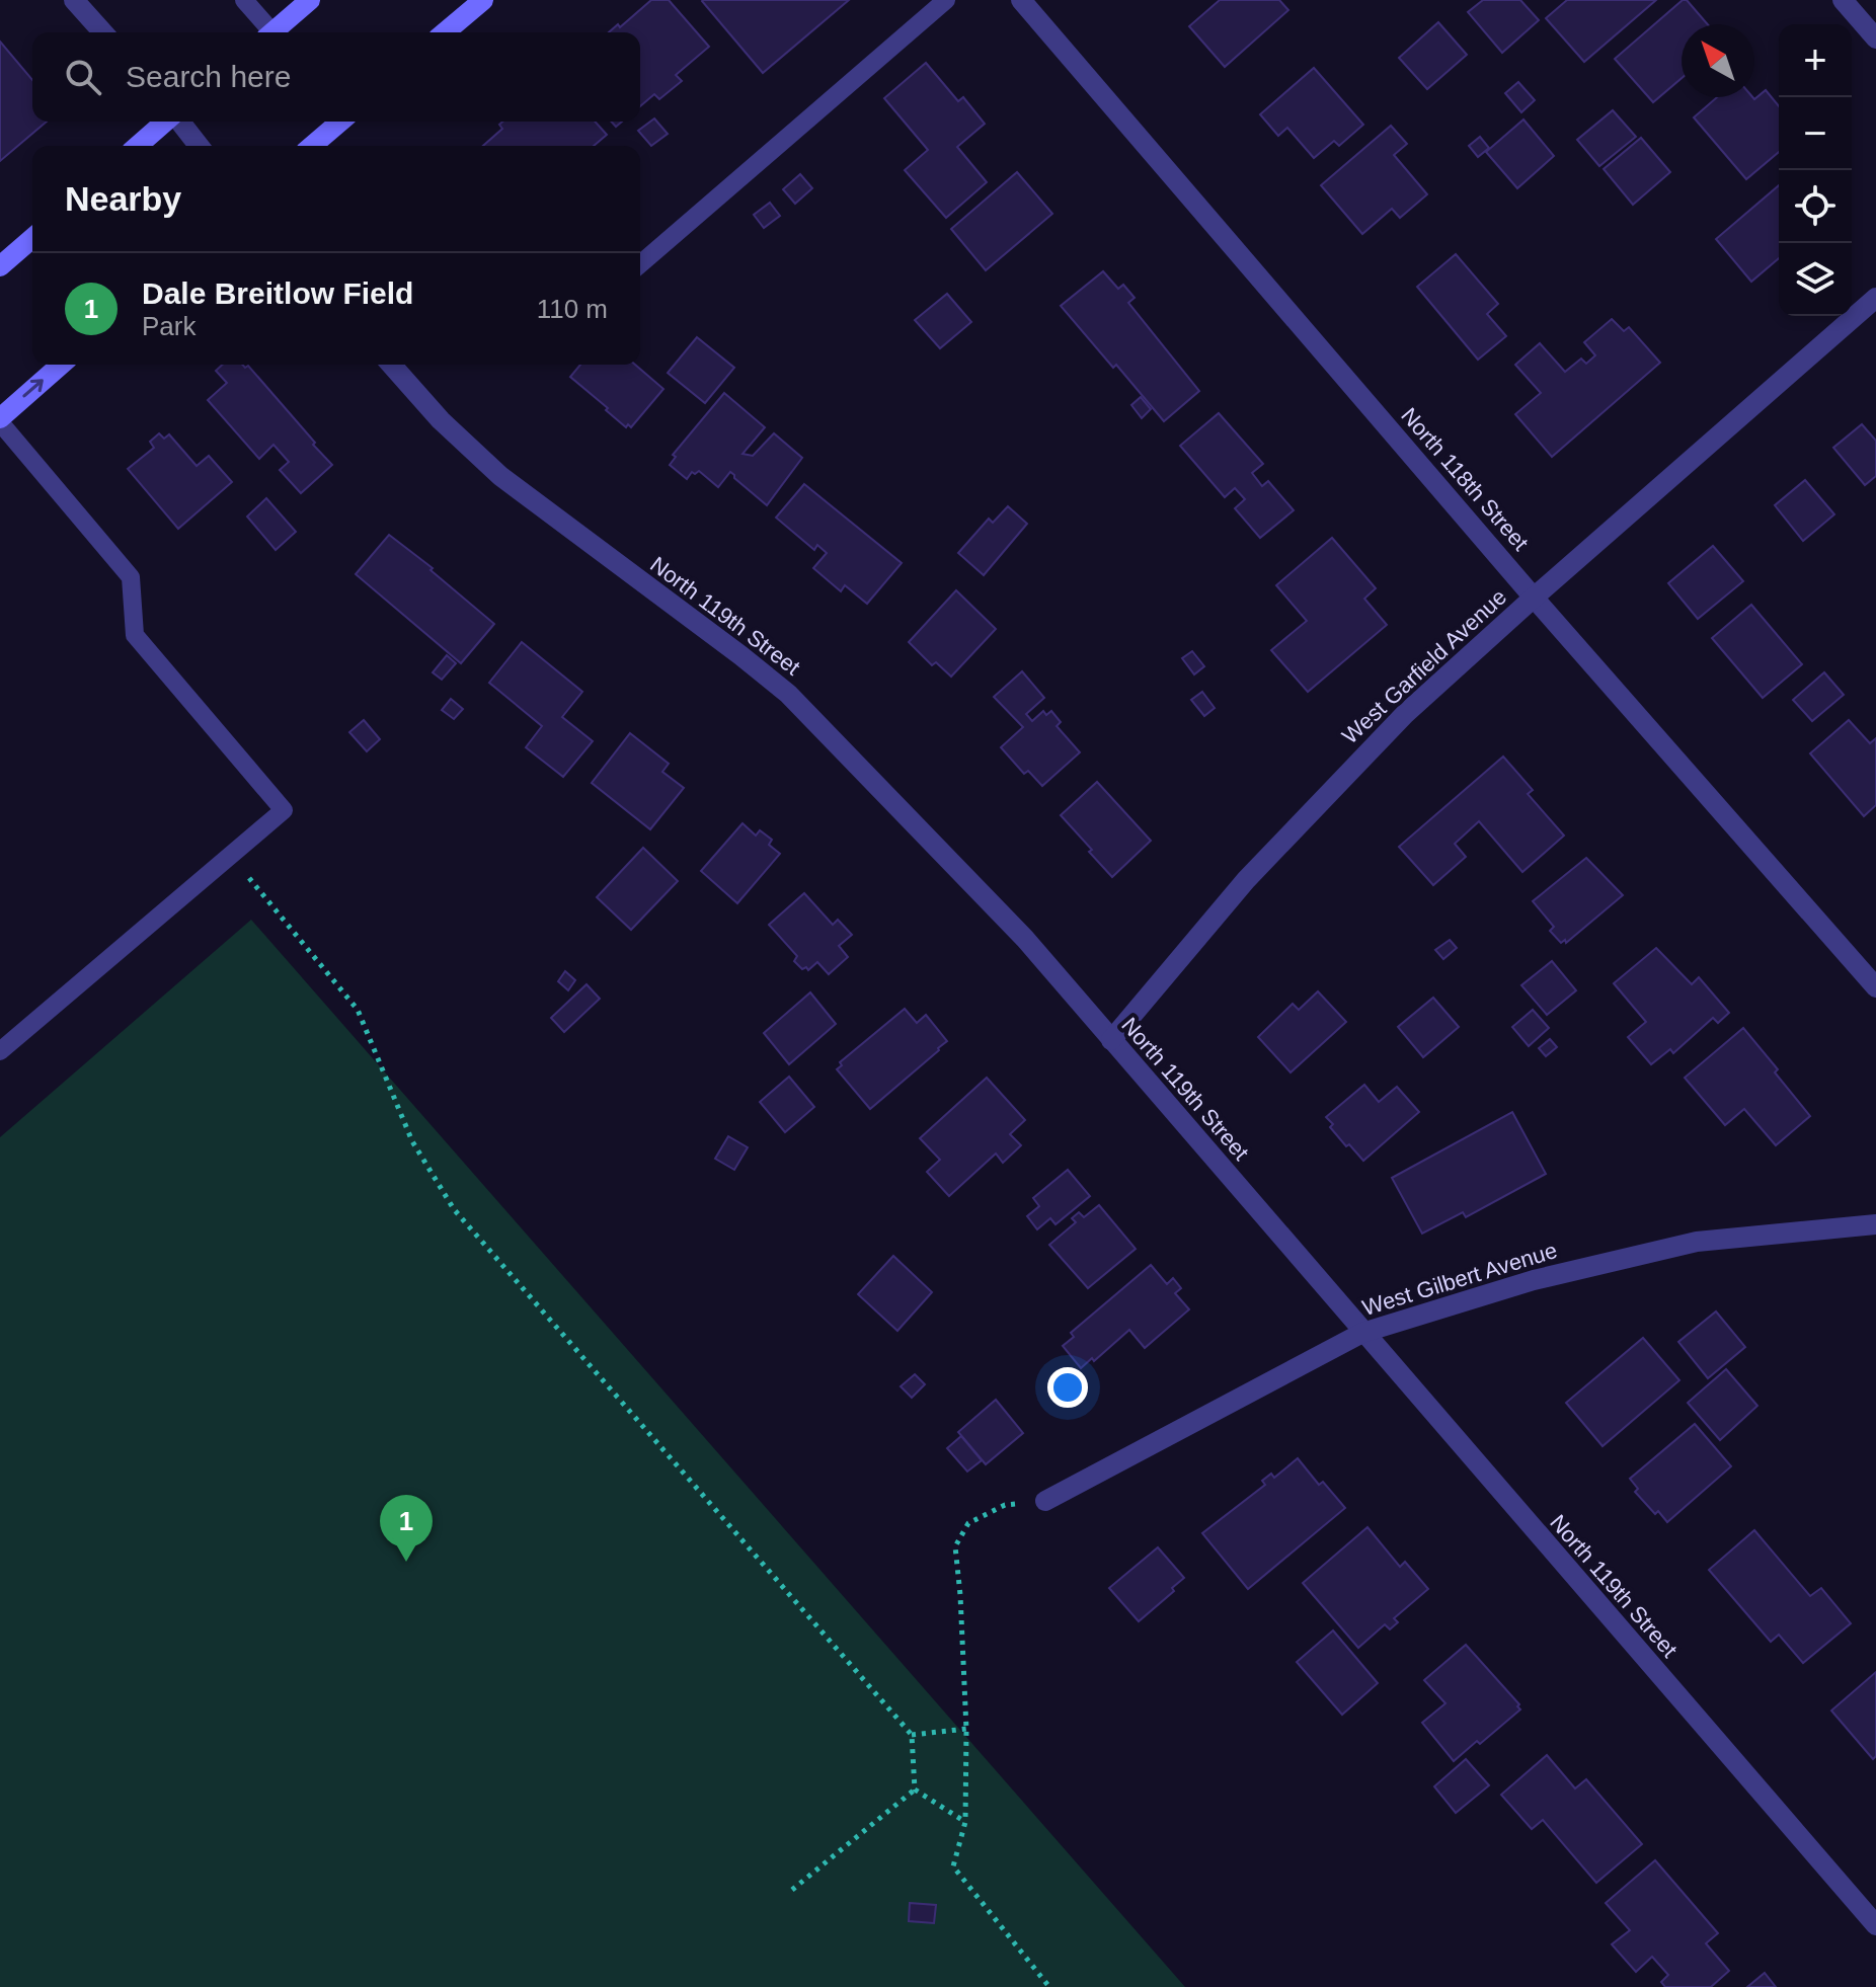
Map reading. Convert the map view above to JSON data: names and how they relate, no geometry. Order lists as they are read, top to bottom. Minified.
{"streets":{"street":["North 118th Street","North 119th Street","West Garfield Avenue","West Gilbert Avenue"]},"crossings":[["North 118th Street","West Garfield Avenue"],["North 119th Street","West Garfield Avenue"],["North 119th Street","West Gilbert Avenue"]],"north":"top left","page":{"map_buttons":["+","−"],"search":"Search here","heading":"Nearby","list":[{"mark":"1","name":"Dale Breitlow Field","note":"Park","value":"110 m"}],"pins":"1"}}
